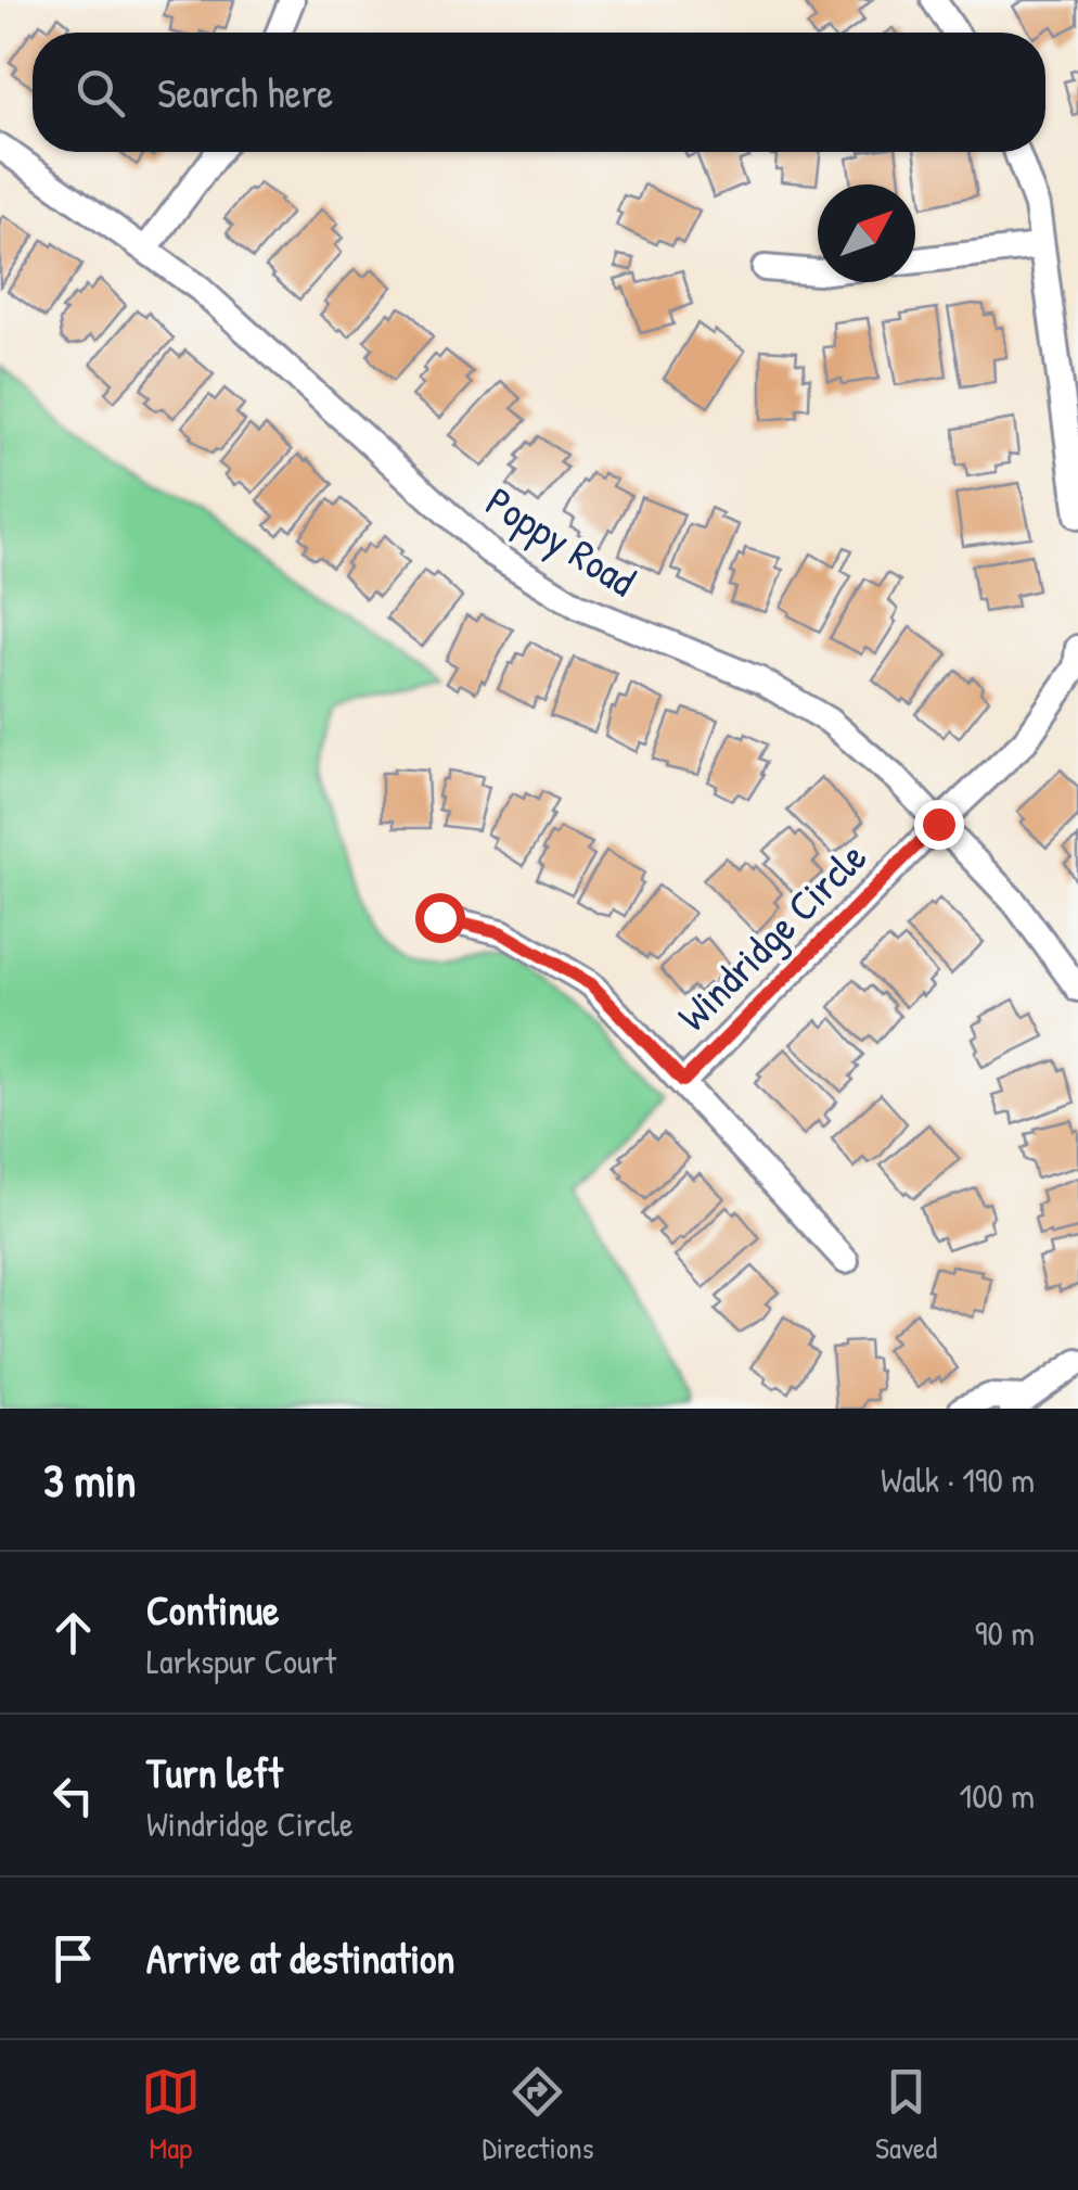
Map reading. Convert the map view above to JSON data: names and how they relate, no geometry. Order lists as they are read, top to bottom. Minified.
{"streets":{"street":["Poppy Road","Windridge Circle"]},"crossings":[["Poppy Road","Windridge Circle"]],"north":"top right","page":{"search":"Search here","heading":["3 min","Walk · 190 m"],"list":[["Continue","Larkspur Court","90 m"],["Turn left","Windridge Circle","100 m"],"Arrive at destination"],"nav":["Map","Directions","Saved"]}}
